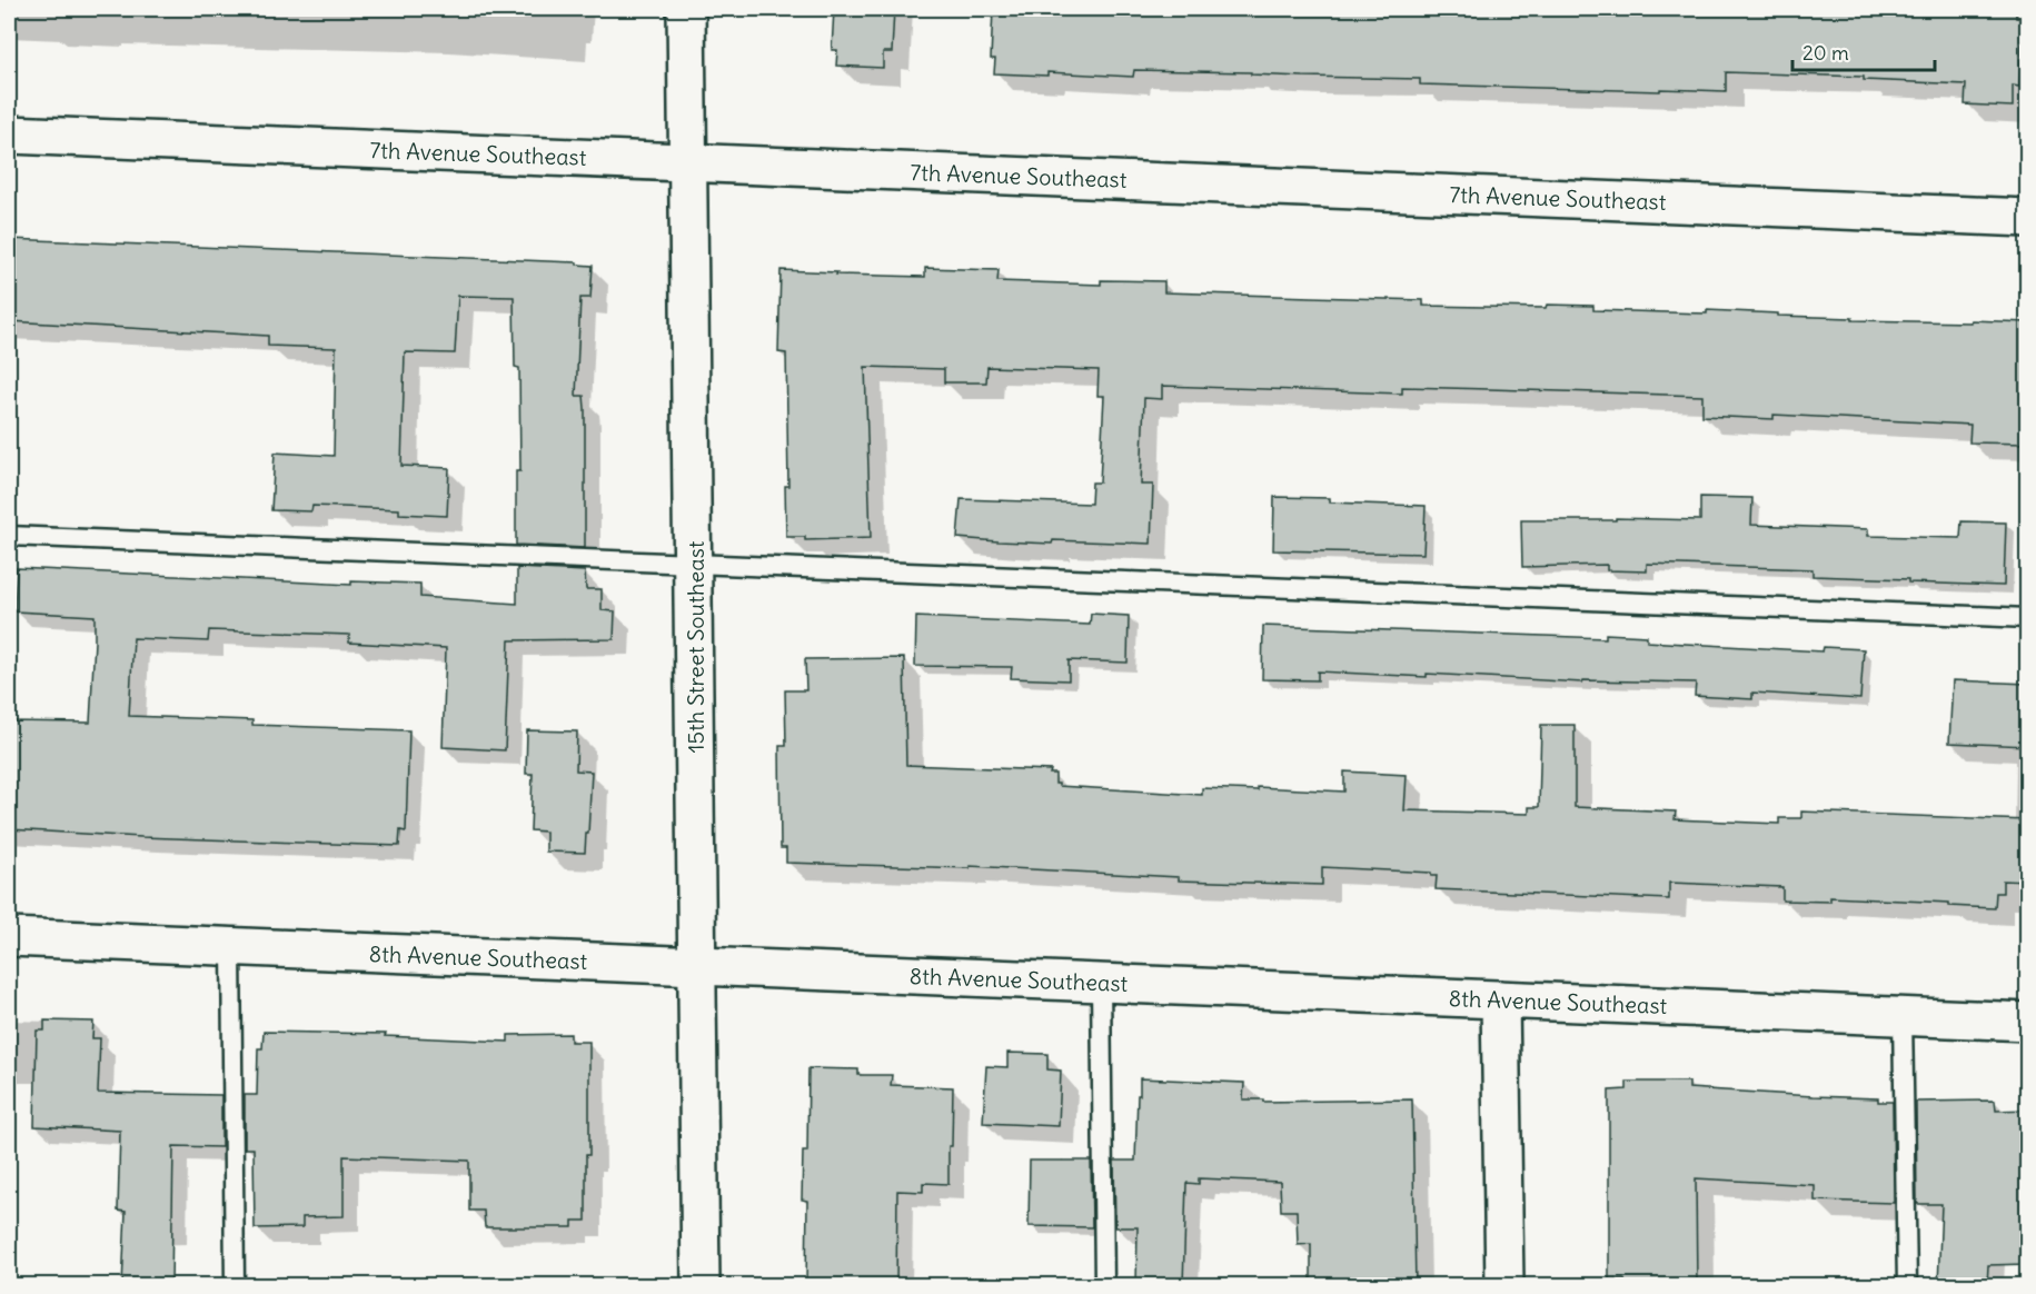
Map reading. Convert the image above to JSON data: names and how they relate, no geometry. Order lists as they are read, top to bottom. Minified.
{"streets":{"street":["7th Avenue Southeast","15th Street Southeast","8th Avenue Southeast"]},"crossings":[["7th Avenue Southeast","15th Street Southeast"],["15th Street Southeast","8th Avenue Southeast"]],"scale_bar":"20 m"}
